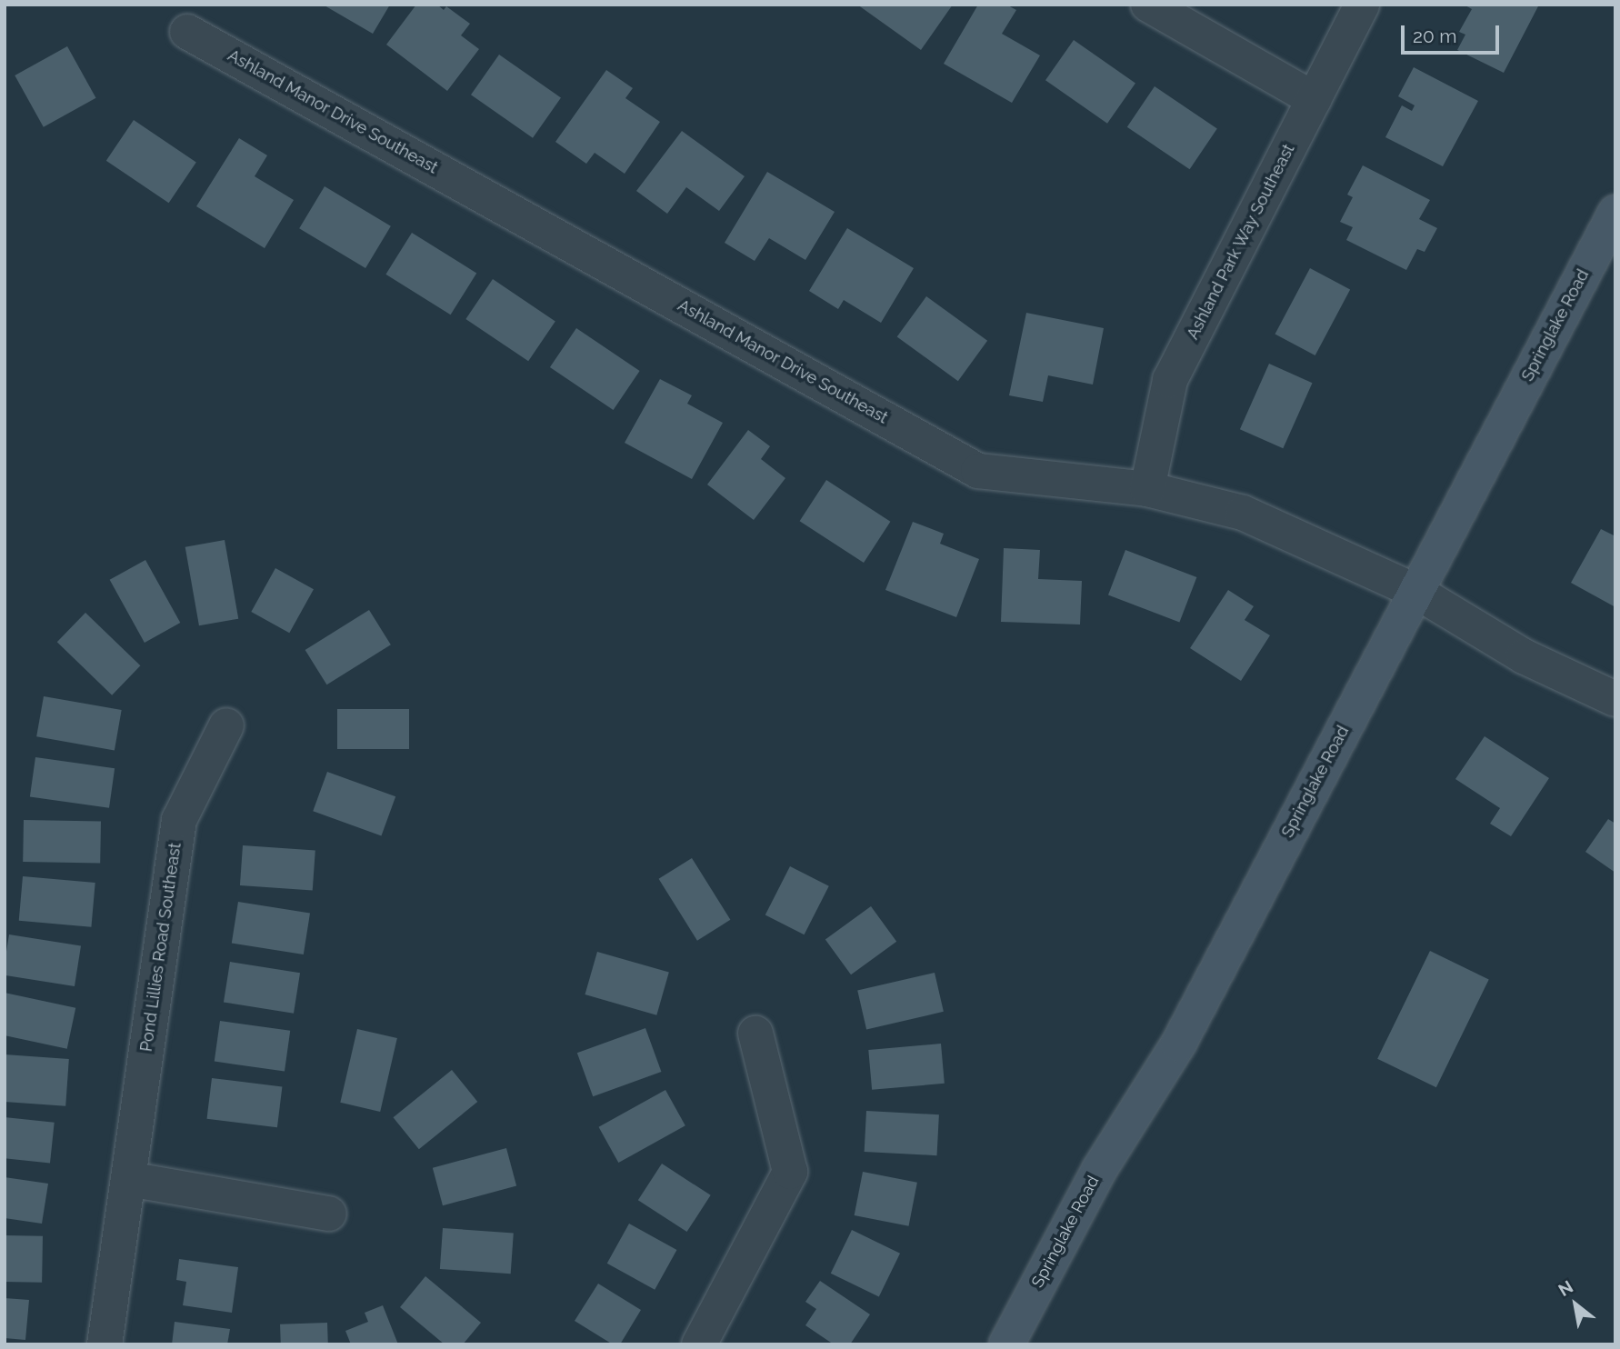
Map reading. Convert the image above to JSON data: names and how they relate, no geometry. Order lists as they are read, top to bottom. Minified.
{"streets":{"street":["Ashland Manor Drive Southeast","Ashland Park Way Southeast","Springlake Road","Pond Lillies Road Southeast"]},"crossings":[["Ashland Manor Drive Southeast","Ashland Park Way Southeast"],["Ashland Manor Drive Southeast","Springlake Road"]],"scale_bar":"20 m","north":"top left"}
